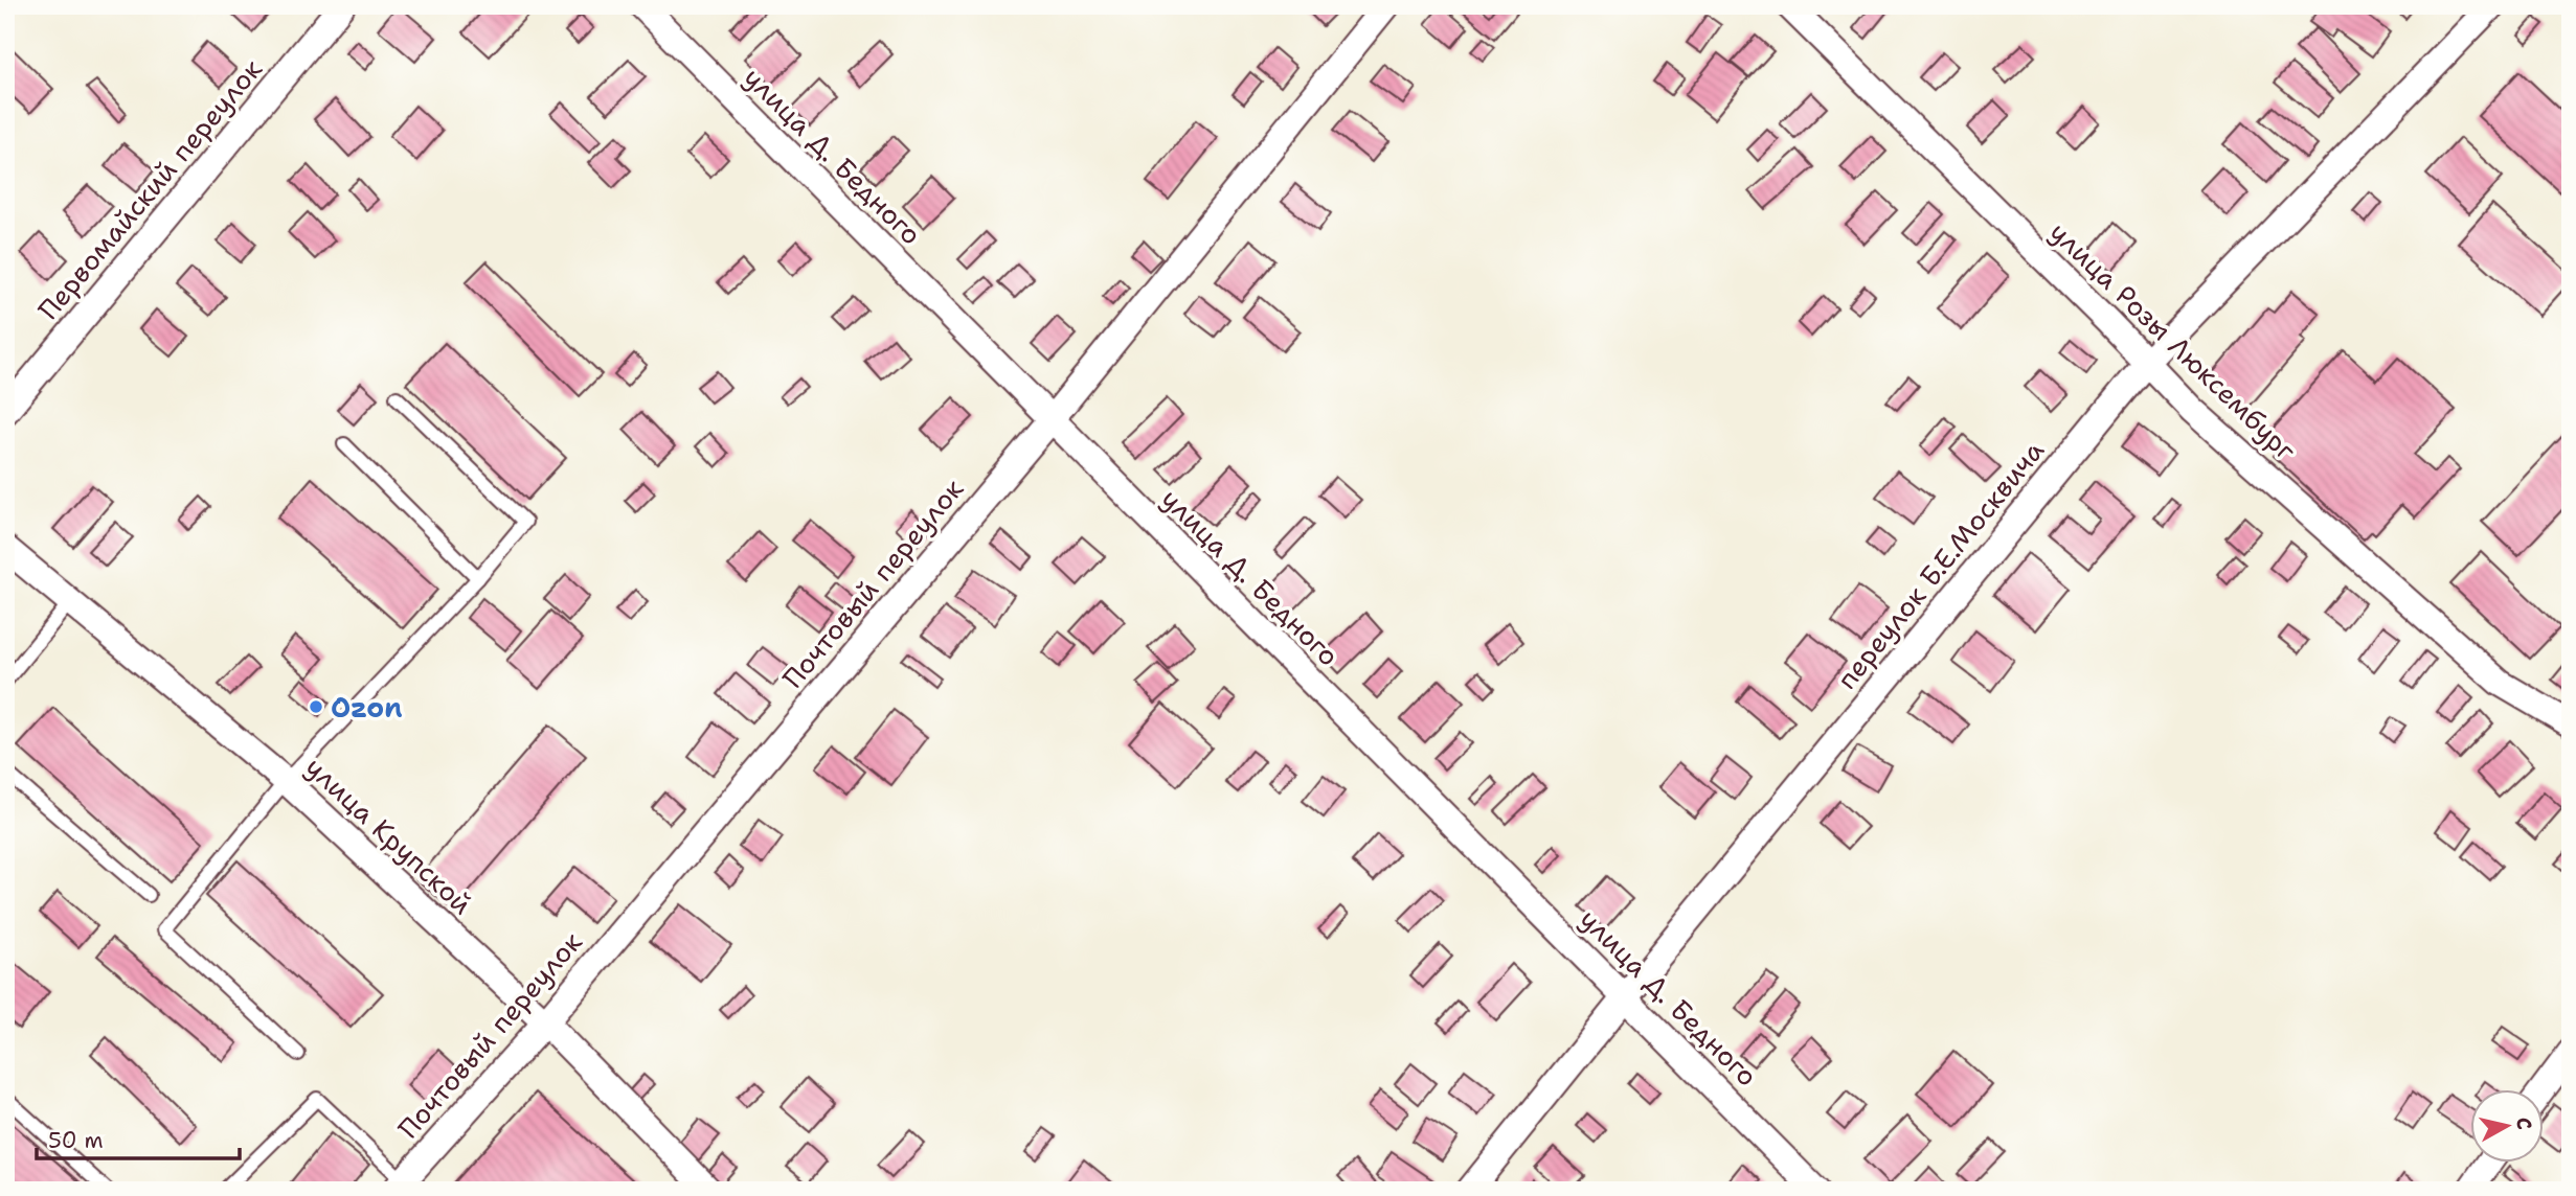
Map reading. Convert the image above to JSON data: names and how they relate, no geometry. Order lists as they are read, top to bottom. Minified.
{"streets":{"street":["улица Д. Бедного","Первомайский переулок","улица Розы Люксембург","переулок Б.Е.Москвича","Почтовый переулок","улица Крупской"]},"crossings":[["улица Д. Бедного","переулок Б.Е.Москвича"],["улица Д. Бедного","Почтовый переулок"],["улица Розы Люксембург","переулок Б.Е.Москвича"],["Почтовый переулок","улица Крупской"]],"places":["Ozon"],"scale_bar":"50 m","north":"right"}
